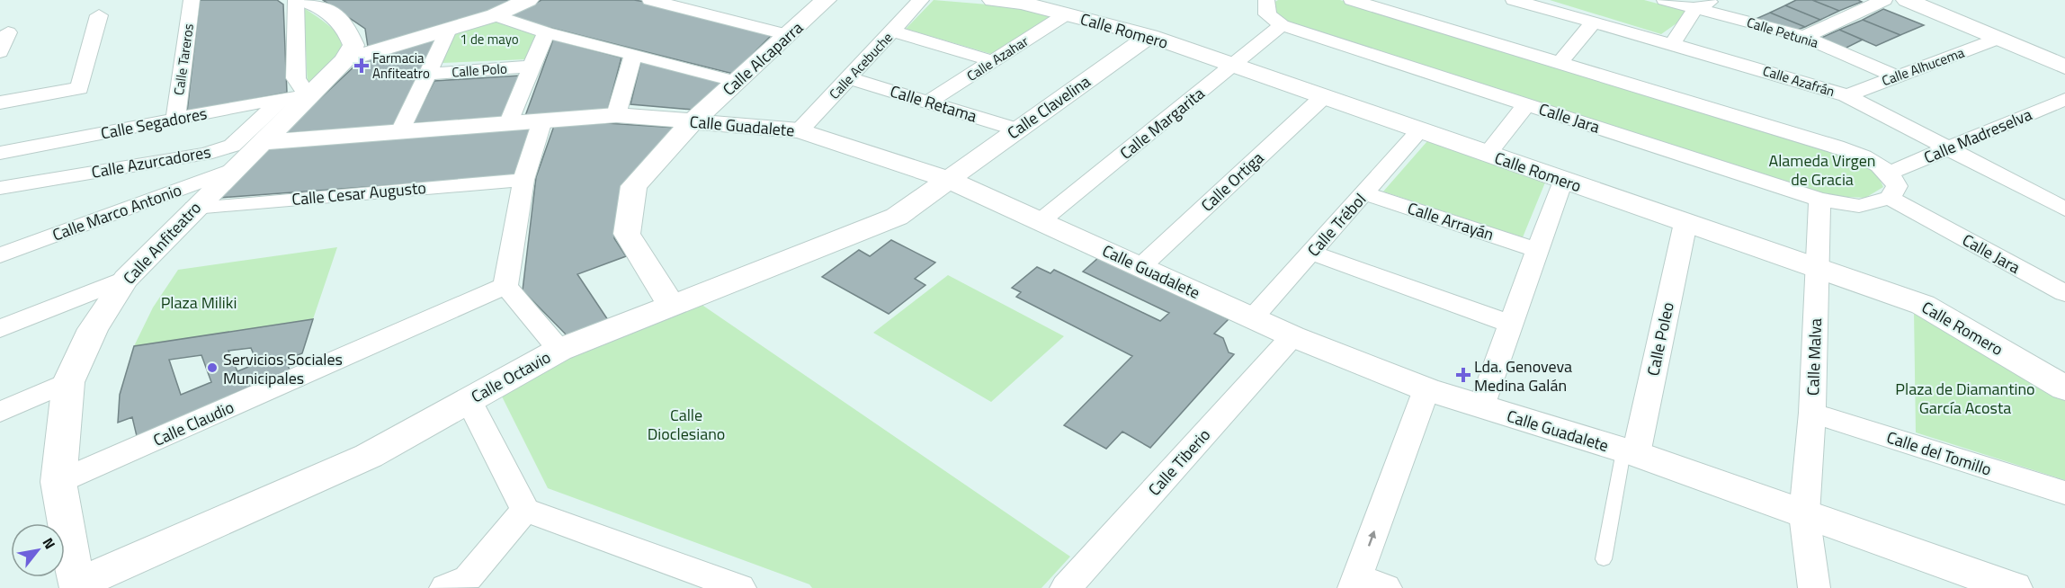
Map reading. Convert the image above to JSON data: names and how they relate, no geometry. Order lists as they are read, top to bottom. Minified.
{"streets":{"street":["Calle Romero","Calle Petunia","Calle Alcaparra","Calle Azahar","Calle Tareros","Calle Acebuche","Calle Alhucema","Calle Polo","Calle Azafrán","Calle Retama","Calle Clavelina","Calle Jara","Calle Segadores","Calle Margarita","Calle Guadalete","Calle Madreselva","Calle Azurcadores","Calle Ortiga","Calle Cesar Augusto","Calle Marco Antonio","Calle Arrayán","Calle Trébol","Calle Anfiteatro","Calle Poleo","Calle Malva","Calle Octavio","Calle Claudio","Calle del Tomillo","Calle Tiberio"]},"crossings":[["Calle Romero","Calle Azahar"],["Calle Romero","Calle Clavelina"],["Calle Romero","Calle Margarita"],["Calle Romero","Calle Ortiga"],["Calle Romero","Calle Trébol"],["Calle Romero","Calle Poleo"],["Calle Romero","Calle Malva"],["Calle Petunia","Calle Alhucema"],["Calle Alcaparra","Calle Guadalete"],["Calle Alcaparra","Calle Octavio"],["Calle Azahar","Calle Retama"],["Calle Tareros","Calle Segadores"],["Calle Acebuche","Calle Retama"],["Calle Acebuche","Calle Guadalete"],["Calle Alhucema","Calle Azafrán"],["Calle Azafrán","Calle Madreselva"],["Calle Retama","Calle Clavelina"],["Calle Clavelina","Calle Guadalete"],["Calle Clavelina","Calle Octavio"],["Calle Jara","Calle Margarita"],["Calle Jara","Calle Malva"],["Calle Segadores","Calle Azurcadores"],["Calle Segadores","Calle Anfiteatro"],["Calle Margarita","Calle Guadalete"],["Calle Guadalete","Calle Ortiga"],["Calle Guadalete","Calle Trébol"],["Calle Guadalete","Calle Anfiteatro"],["Calle Guadalete","Calle Poleo"],["Calle Guadalete","Calle Malva"],["Calle Guadalete","Calle Octavio"],["Calle Guadalete","Calle Tiberio"],["Calle Azurcadores","Calle Anfiteatro"],["Calle Cesar Augusto","Calle Anfiteatro"],["Calle Marco Antonio","Calle Anfiteatro"],["Calle Arrayán","Calle Trébol"],["Calle Anfiteatro","Calle Octavio"],["Calle Anfiteatro","Calle Claudio"],["Calle Malva","Calle del Tomillo"]],"parks":["1 de mayo","Alameda Virgen de Gracia","Plaza Miliki","Plaza de Diamantino García Acosta","Calle Dioclesiano"],"places":{"health":["Farmacia Anfiteatro","Lda. Genoveva Medina Galán"],"other":["Servicios Sociales Municipales"]},"north":"top right"}
